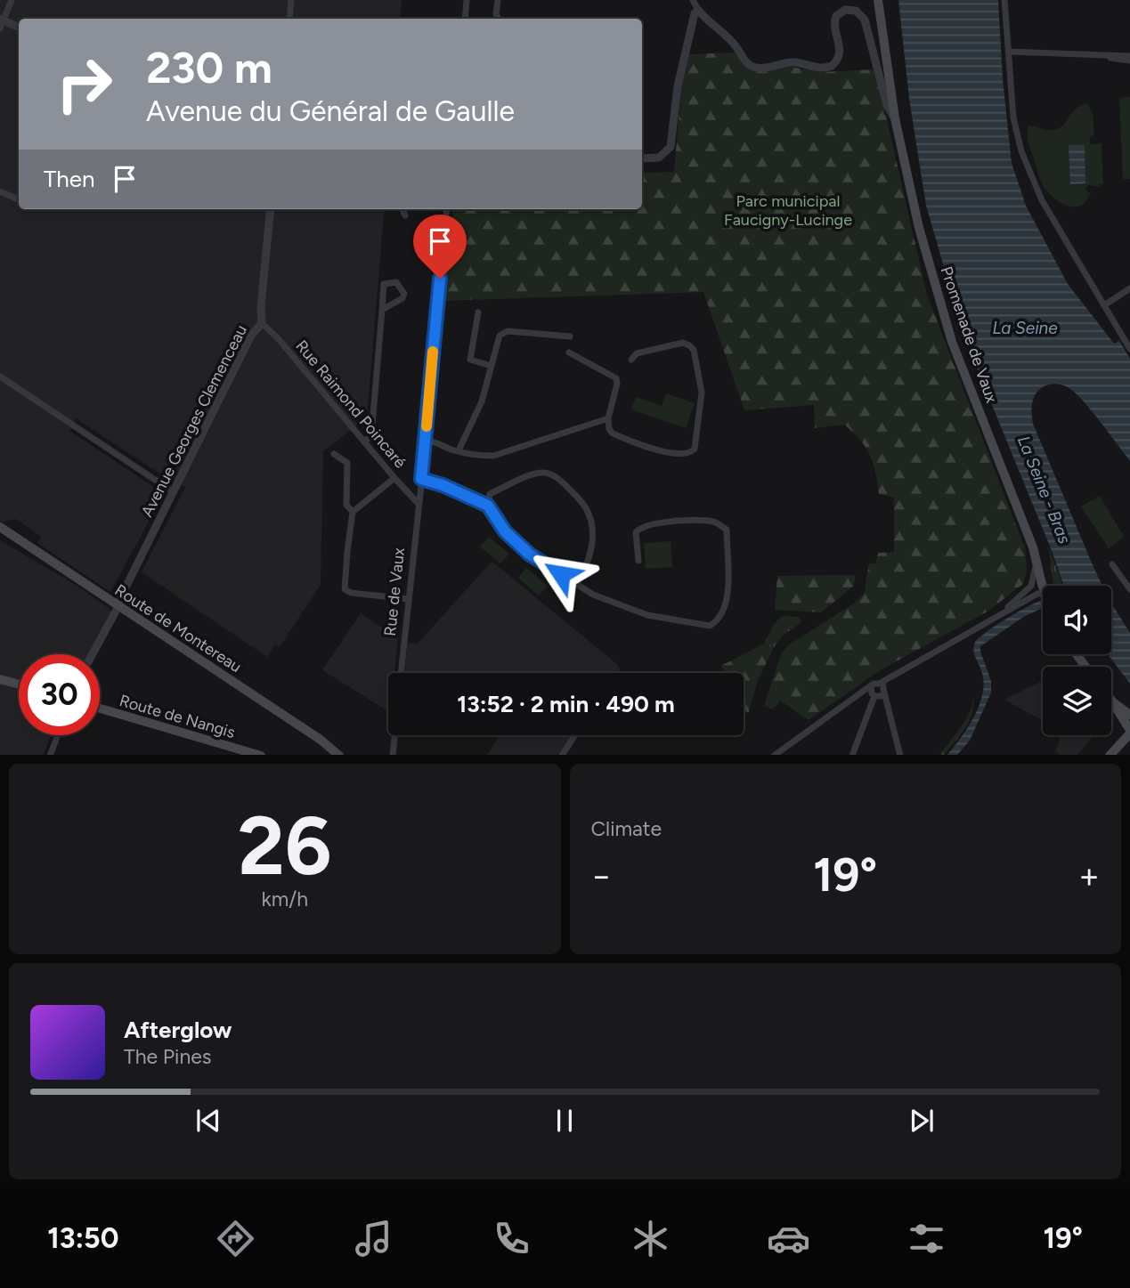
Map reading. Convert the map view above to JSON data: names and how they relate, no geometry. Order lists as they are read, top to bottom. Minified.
{"streets":{"main road":["Promenade de Vaux","Route de Montereau","Route de Nangis"],"street":["Rue Raimond Poincaré","Avenue Georges Clemenceau","Rue de Vaux"]},"crossings":[["Rue Raimond Poincaré","Avenue Georges Clemenceau"],["Rue Raimond Poincaré","Rue de Vaux"],["Avenue Georges Clemenceau","Route de Montereau"]],"water":["La Seine","La Seine - Bras"],"parks":["Parc municipal Faucigny-Lucinge"],"page":{"turn":["230 m","Avenue du Général de Gaulle"],"then":"Then","limit":"30","trip":"13:52 · 2 min · 490 m","tile":[["26","km/h"],"Climate"],"heat":["−","19°","+"],"song":["Afterglow","The Pines"],"tabs":["13:50","19°"]}}
